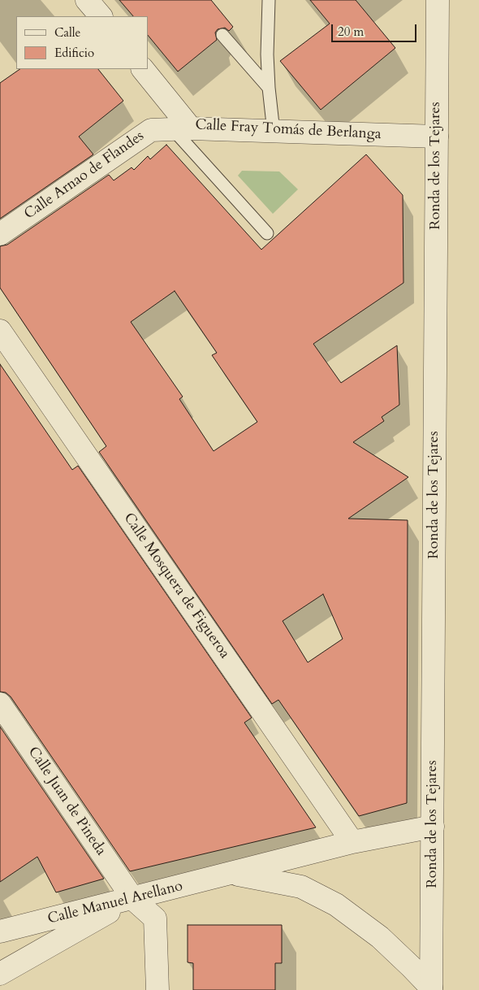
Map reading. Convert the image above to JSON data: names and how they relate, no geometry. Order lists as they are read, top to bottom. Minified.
{"streets":{"street":["Calle Fray Tomás de Berlanga","Ronda de los Tejares","Calle Arnao de Flandes","Calle Mosquera de Figueroa","Calle Juan de Pineda","Calle Manuel Arellano"]},"crossings":[["Calle Fray Tomás de Berlanga","Ronda de los Tejares"],["Calle Fray Tomás de Berlanga","Calle Arnao de Flandes"],["Ronda de los Tejares","Calle Manuel Arellano"],["Calle Mosquera de Figueroa","Calle Manuel Arellano"],["Calle Juan de Pineda","Calle Manuel Arellano"]],"legend":["Calle","Edificio"],"scale_bar":"20 m"}
